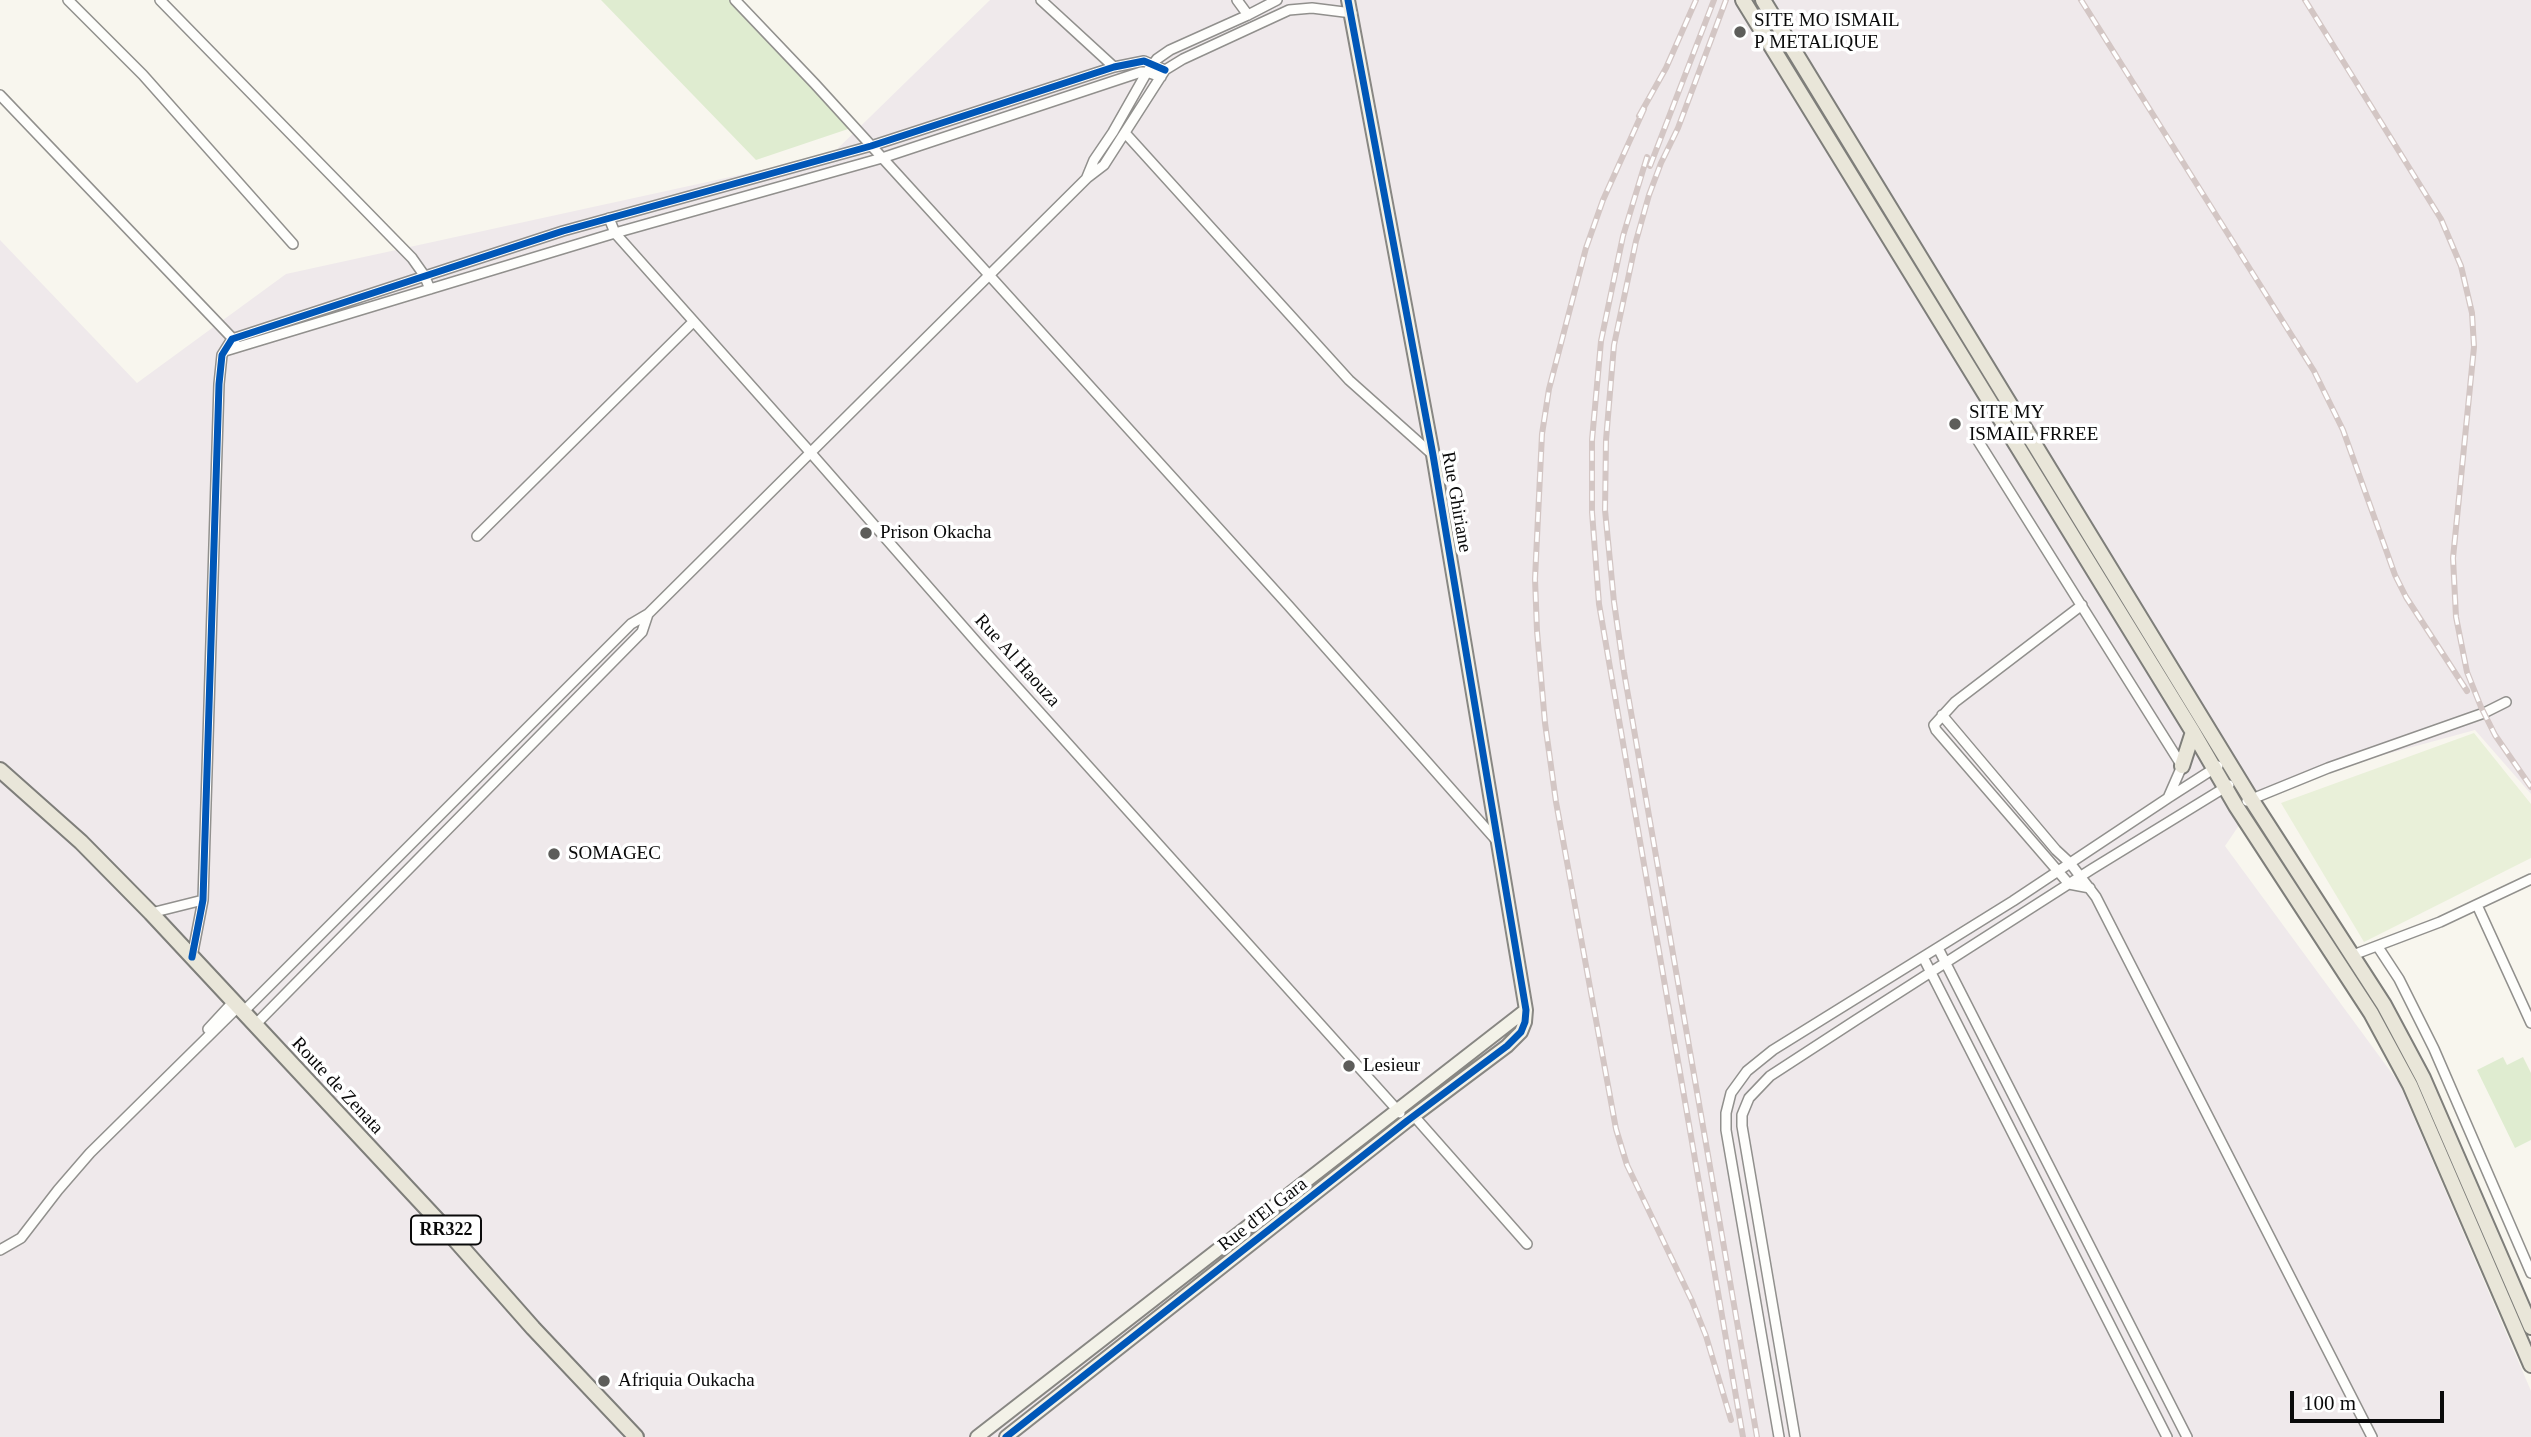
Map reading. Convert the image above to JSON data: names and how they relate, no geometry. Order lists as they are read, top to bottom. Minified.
{"streets":{"main road":["Route de Zenata","RR322"],"street":["Rue Ghiriane","Rue Al Haouza","Rue d'El Gara"]},"crossings":[["Rue Ghiriane","Rue d'El Gara"],["Rue Al Haouza","Rue d'El Gara"]],"places":["SITE MO ISMAIL P METALIQUE","SITE MY ISMAIL FRREE","Prison Okacha","SOMAGEC","Lesieur","Afriquia Oukacha"],"scale_bar":"100 m"}
